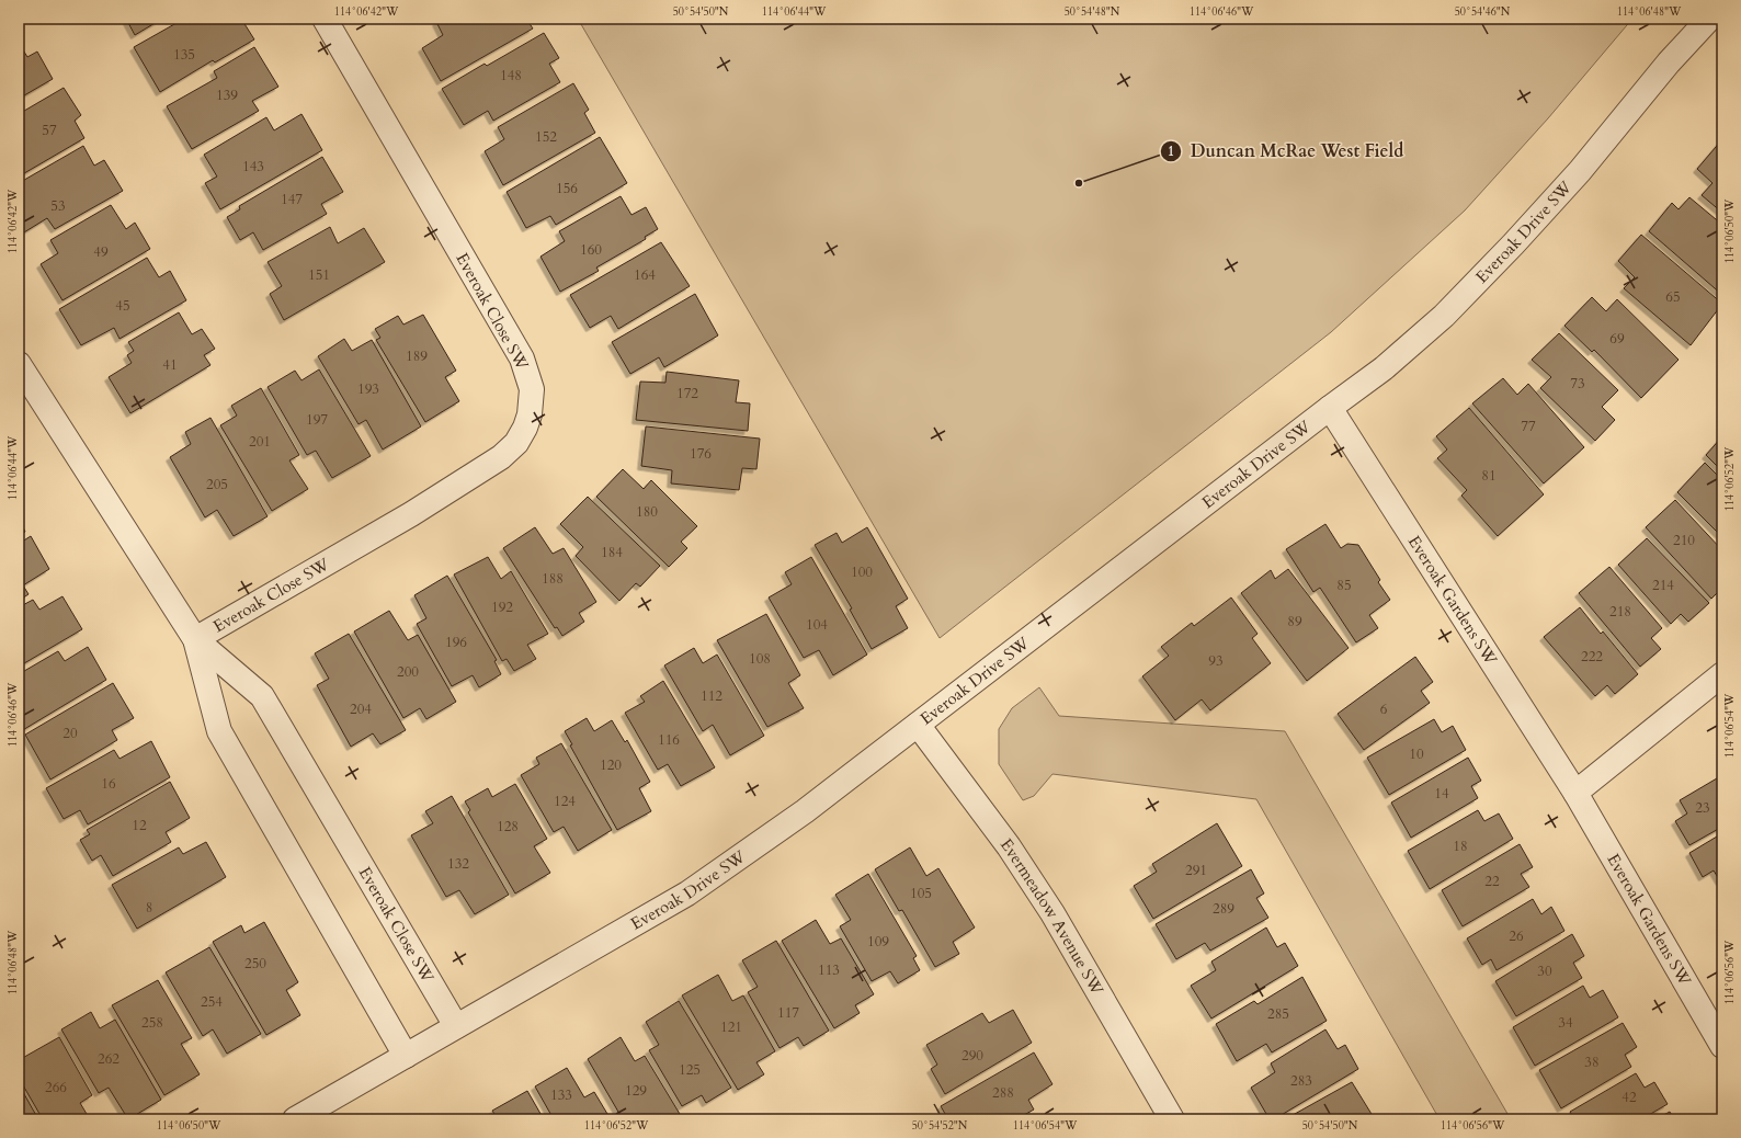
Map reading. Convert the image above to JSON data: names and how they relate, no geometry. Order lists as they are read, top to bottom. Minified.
{"streets":{"street":["Everoak Drive SW","Everoak Close SW","Everoak Gardens SW","Evermeadow Avenue SW"]},"crossings":[["Everoak Drive SW","Everoak Close SW"],["Everoak Drive SW","Everoak Gardens SW"],["Everoak Drive SW","Evermeadow Avenue SW"]],"places":["Duncan McRae West Field"],"house_numbers":["135","148","139","57","152","143","156","147","53","160","49","151","164","65","45","69","189","41","73","193","172","197","77","201","176","81","205","180","210","184","100","188","85","214","192","218","89","104","196","222","108","93","200","112","204","6","20","116","10","120","16","14","124","23","12","128","18","132","291","22","105","8","289","26","109","250","113","30","254","117","285","258","34","121","290","262","38","125","283","266","129","288","133","42"],"coordinates":["114°06'42\"W","50°54'50\"N","114°06'44\"W","50°54'48\"N","114°06'46\"W","50°54'46\"N","114°06'48\"W","114°06'50\"W","114°06'52\"W","114°06'54\"W","114°06'56\"W","50°54'52\"N"]}
